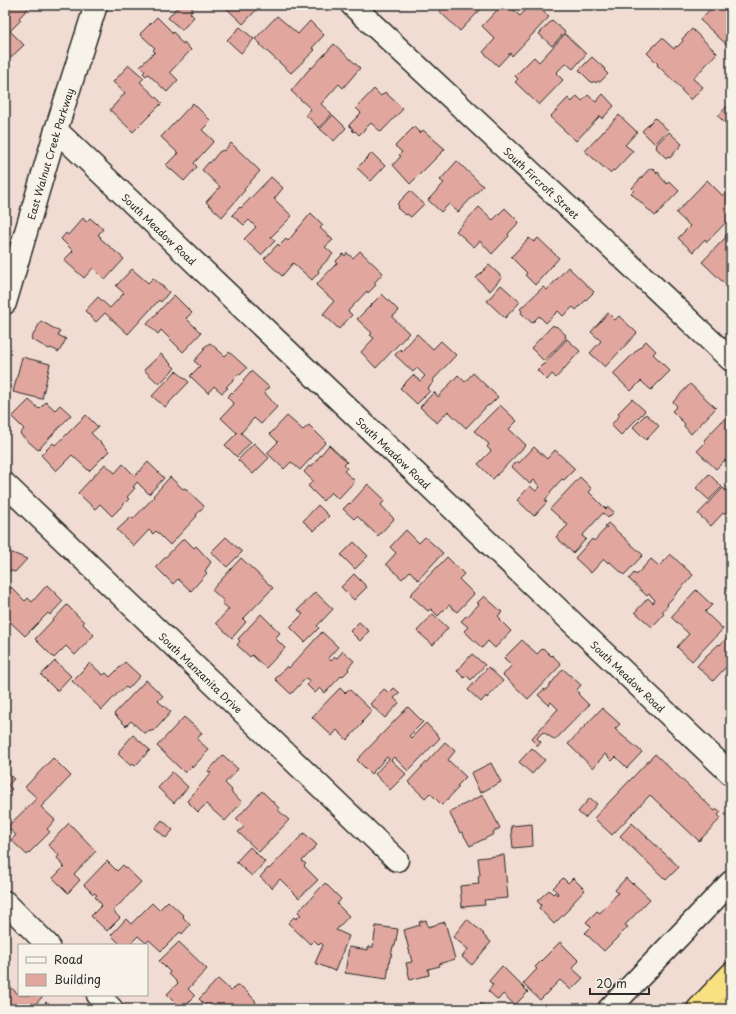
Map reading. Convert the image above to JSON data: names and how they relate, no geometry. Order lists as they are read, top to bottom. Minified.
{"streets":{"street":["East Walnut Creek Parkway","South Fircroft Street","South Meadow Road","South Manzanita Drive"]},"crossings":[["East Walnut Creek Parkway","South Meadow Road"]],"legend":["Road","Building"],"scale_bar":"20 m"}
